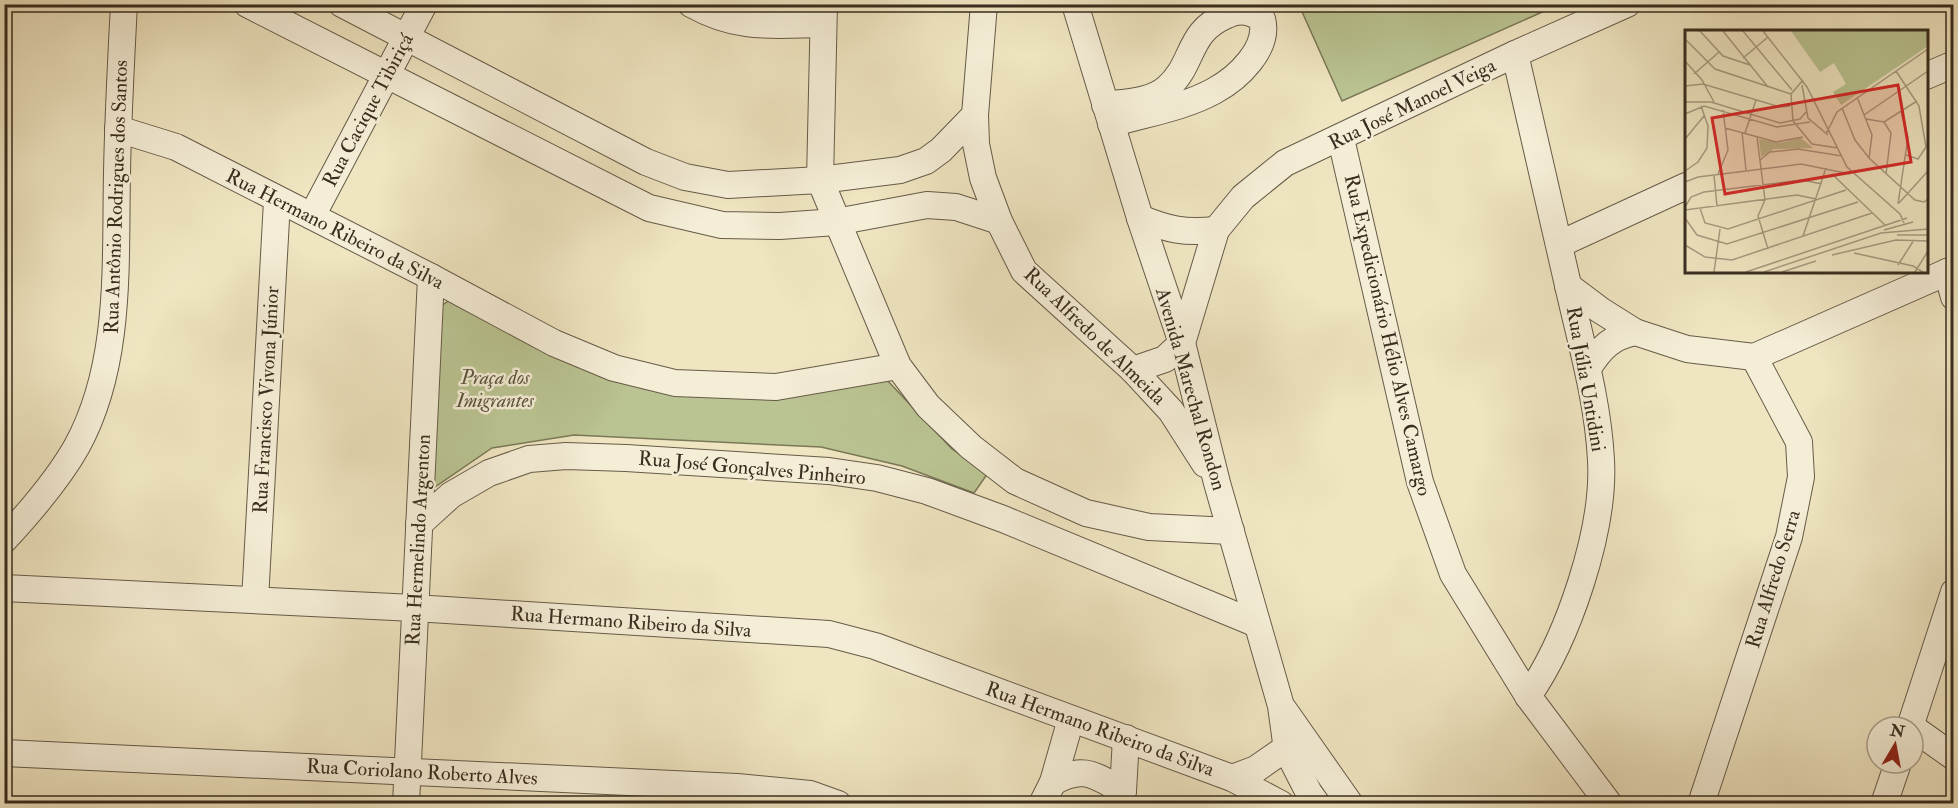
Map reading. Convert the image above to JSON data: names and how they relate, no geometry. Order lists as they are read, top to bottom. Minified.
{"streets":{"street":["Rua José Manoel Veiga","Rua Cacique Tibiriçá","Rua Antônio Rodrigues dos Santos","Rua Hermano Ribeiro da Silva","Rua Expedicionário Hélio Alves Camargo","Rua Alfredo de Almeida","Rua Júlia Untidini","Avenida Marechal Rondon","Rua Francisco Vivona Júnior","Rua José Gonçalves Pinheiro","Rua Hermelindo Argenton","Rua Alfredo Serra","Rua Coriolano Roberto Alves"]},"crossings":[["Rua José Manoel Veiga","Rua Expedicionário Hélio Alves Camargo"],["Rua José Manoel Veiga","Rua Júlia Untidini"],["Rua José Manoel Veiga","Avenida Marechal Rondon"],["Rua Cacique Tibiriçá","Rua Hermano Ribeiro da Silva"],["Rua Antônio Rodrigues dos Santos","Rua Hermano Ribeiro da Silva"],["Rua Hermano Ribeiro da Silva","Avenida Marechal Rondon"],["Rua Hermano Ribeiro da Silva","Rua Francisco Vivona Júnior"],["Rua Hermano Ribeiro da Silva","Rua Hermelindo Argenton"],["Rua Expedicionário Hélio Alves Camargo","Rua Júlia Untidini"],["Rua Alfredo de Almeida","Avenida Marechal Rondon"],["Avenida Marechal Rondon","Rua José Gonçalves Pinheiro"],["Rua José Gonçalves Pinheiro","Rua Hermelindo Argenton"],["Rua Hermelindo Argenton","Rua Coriolano Roberto Alves"]],"parks":["Praça dos Imigrantes"],"north":"top"}
